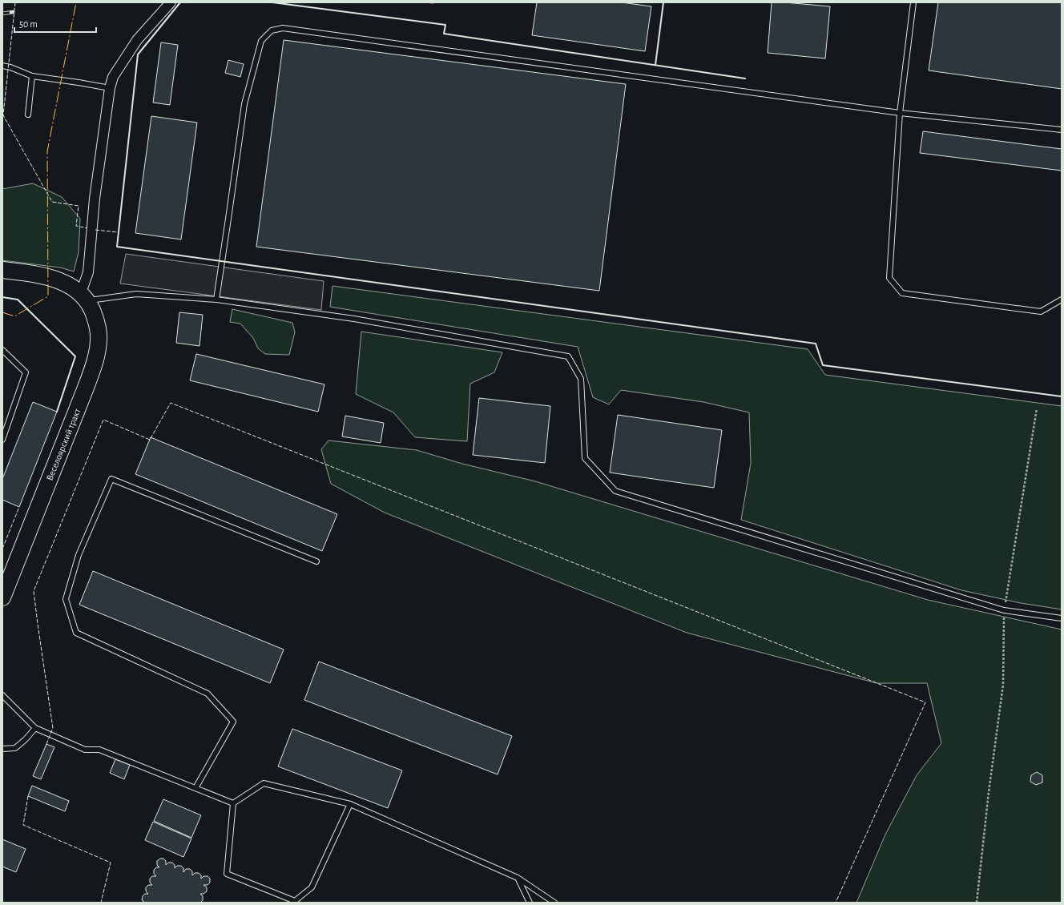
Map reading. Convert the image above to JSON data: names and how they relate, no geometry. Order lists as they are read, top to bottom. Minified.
{"streets":{"highway":["Веселоярский тракт"]},"scale_bar":"50 m"}
